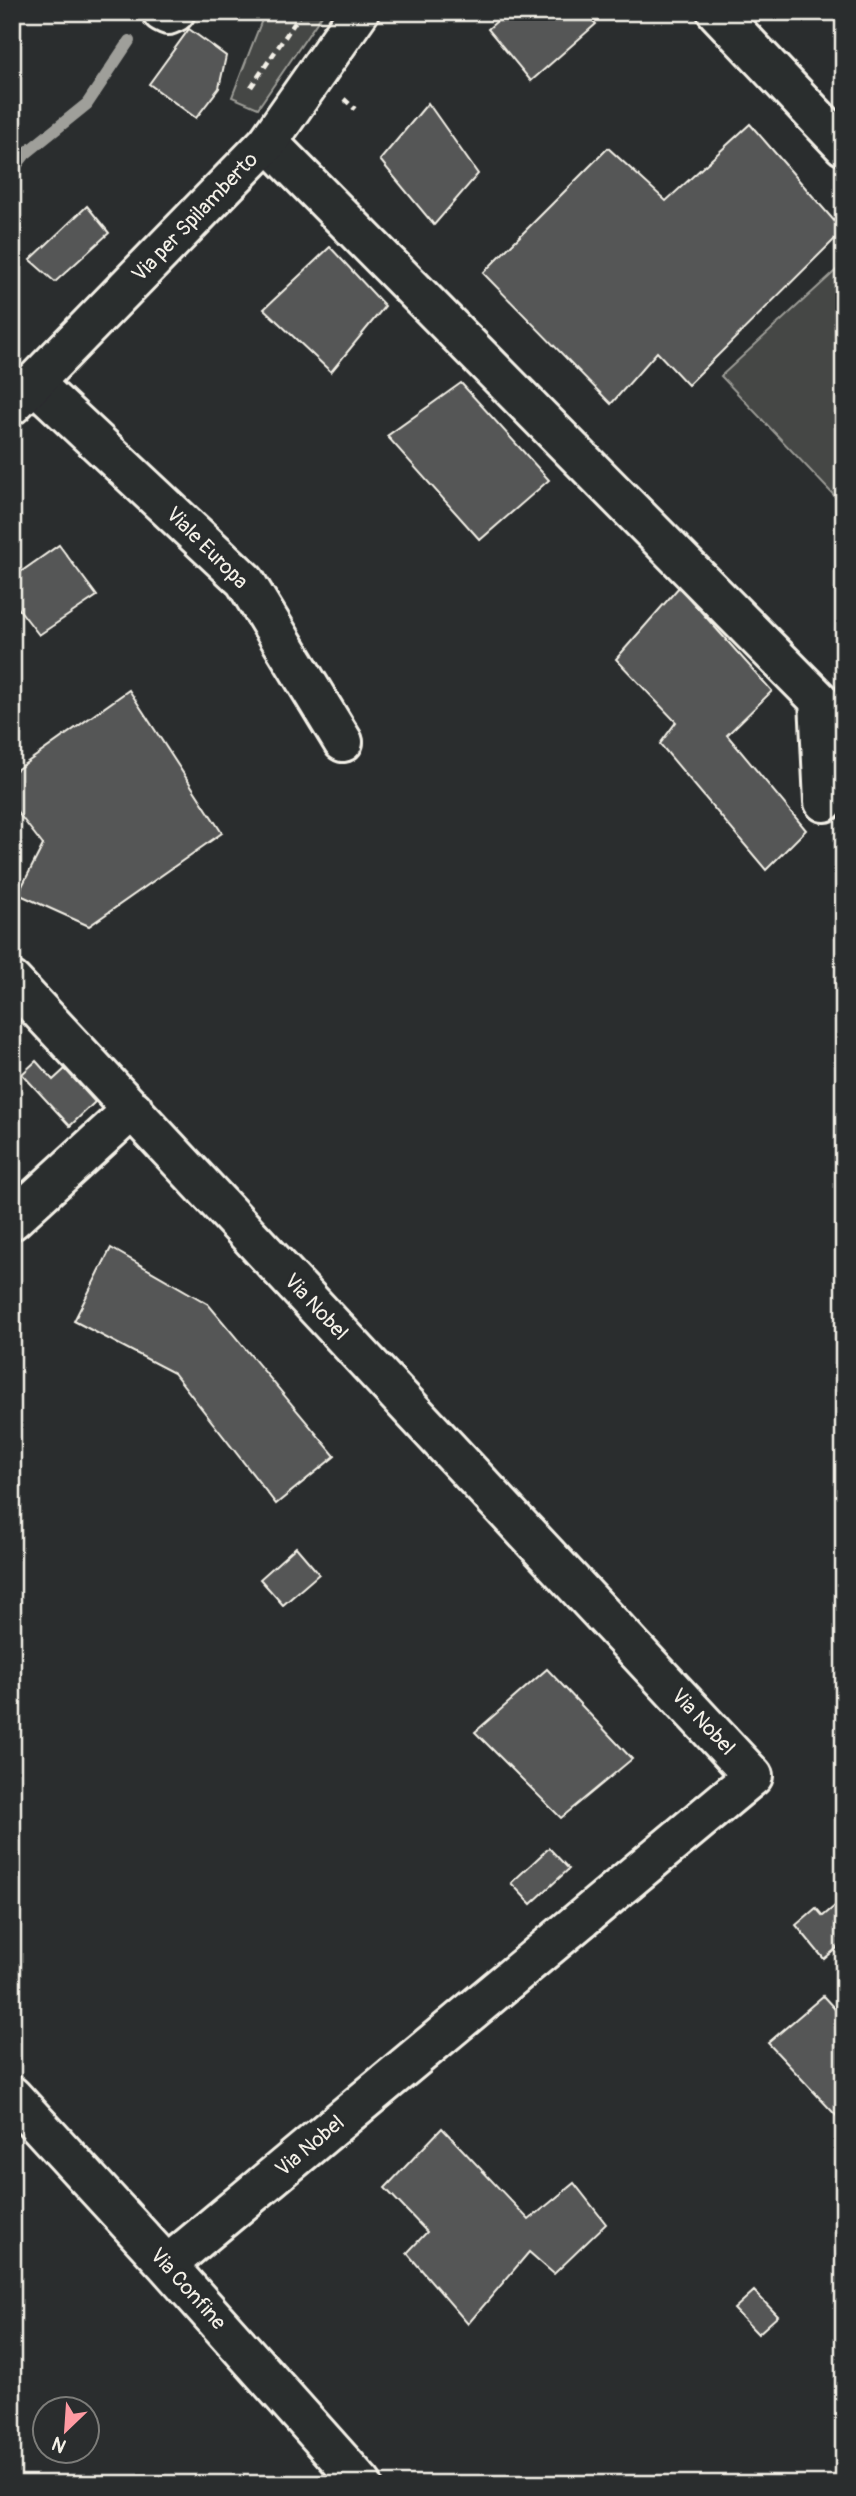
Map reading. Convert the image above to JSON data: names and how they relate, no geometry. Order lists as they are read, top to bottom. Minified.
{"streets":{"street":["Via per Spilamberto","Viale Europa","Via Nobel","Via Confine"]},"crossings":[["Via per Spilamberto","Viale Europa"],["Via Nobel","Via Confine"]],"north":"bottom left"}
